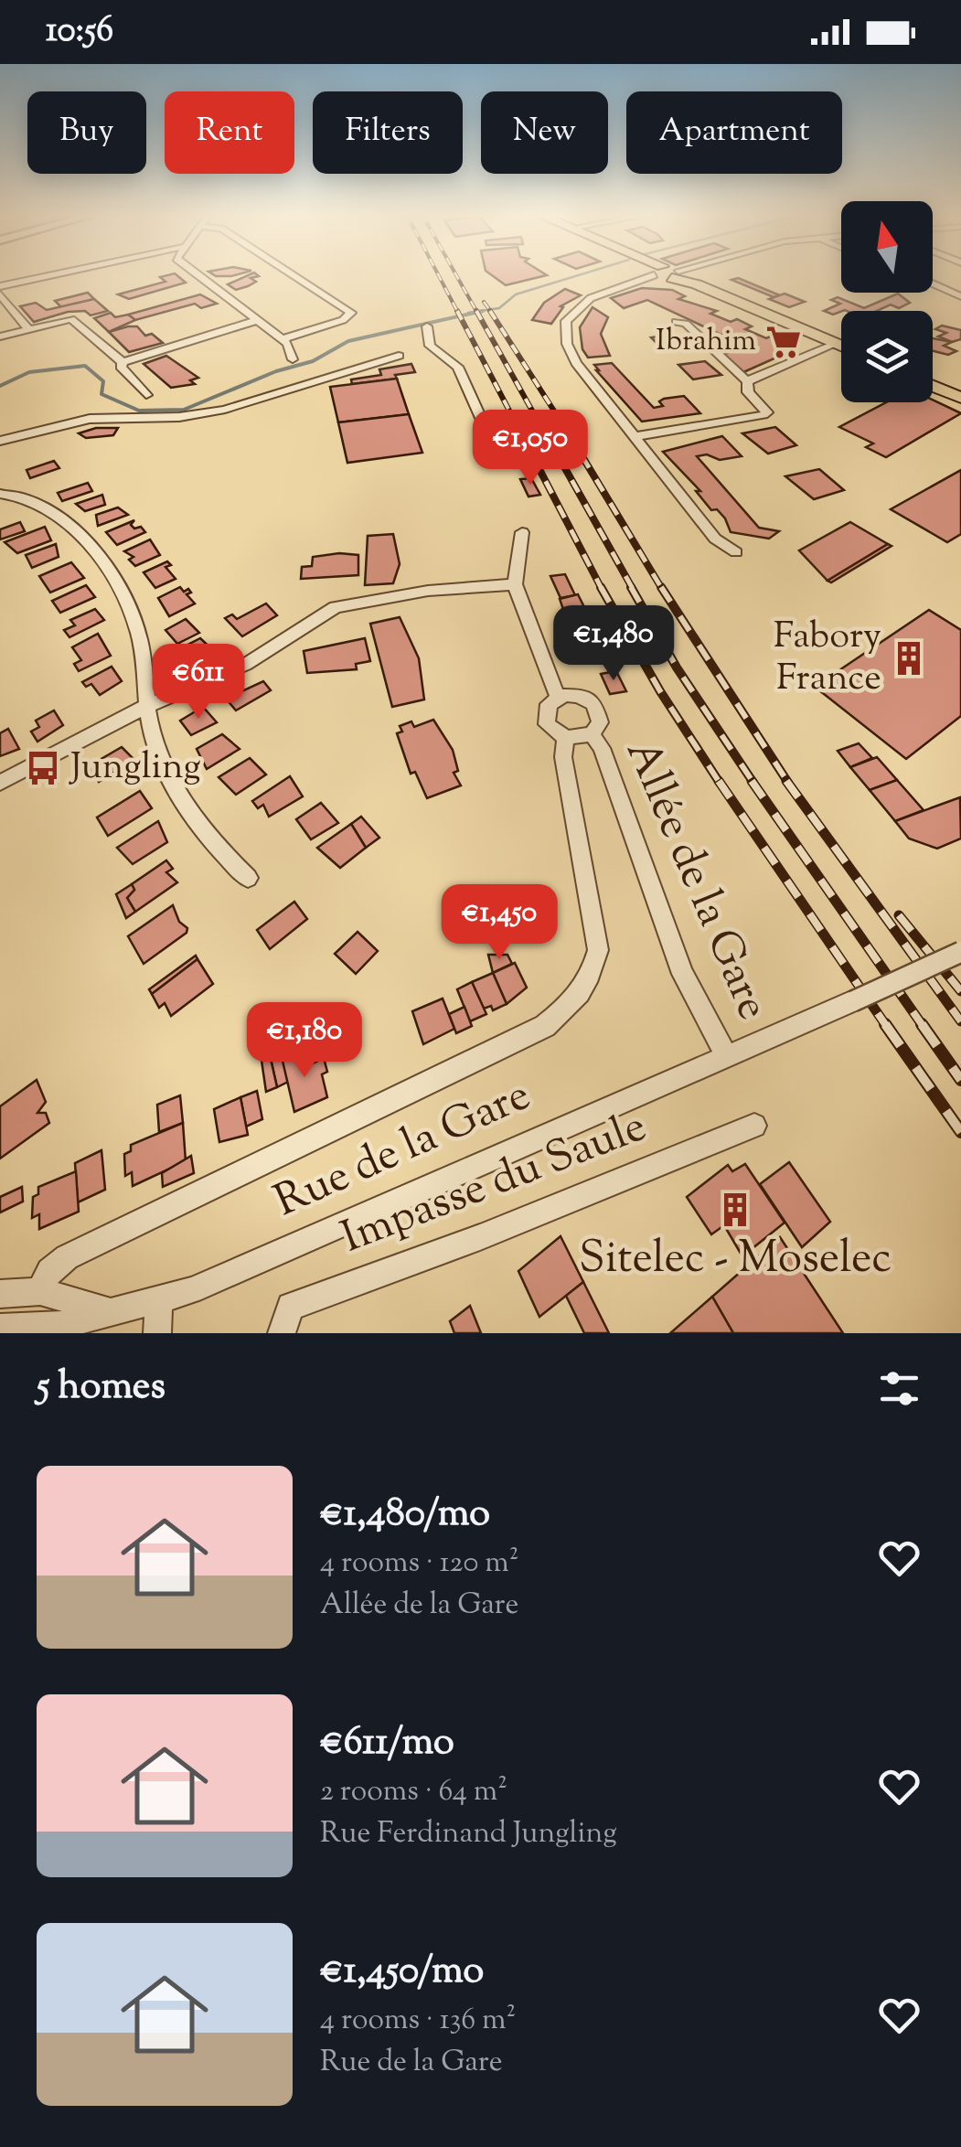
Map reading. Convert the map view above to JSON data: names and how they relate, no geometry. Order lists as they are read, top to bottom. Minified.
{"streets":{"street":["Allée de la Gare","Rue de la Gare","Impasse du Saule"]},"crossings":[["Allée de la Gare","Rue de la Gare"]],"places":{"supermarket":["Ibrahim"],"building":["Fabory France","Sitelec - Moselec"],"bus stop":["Jungling"]},"north":"top","page":{"status":"10:56","chip":["Buy","Rent","Filters","New","Apartment"],"price":["€1,050","€1,480","€611","€1,450","€1,180"],"heading":"5 homes","list":[{"name":"€1,480/mo","note":"4 rooms · 120 m² · Allée de la Gare"},{"name":"€611/mo","note":"2 rooms · 64 m² · Rue Ferdinand Jungling"},{"name":"€1,450/mo","note":"4 rooms · 136 m² · Rue de la Gare"}]}}
